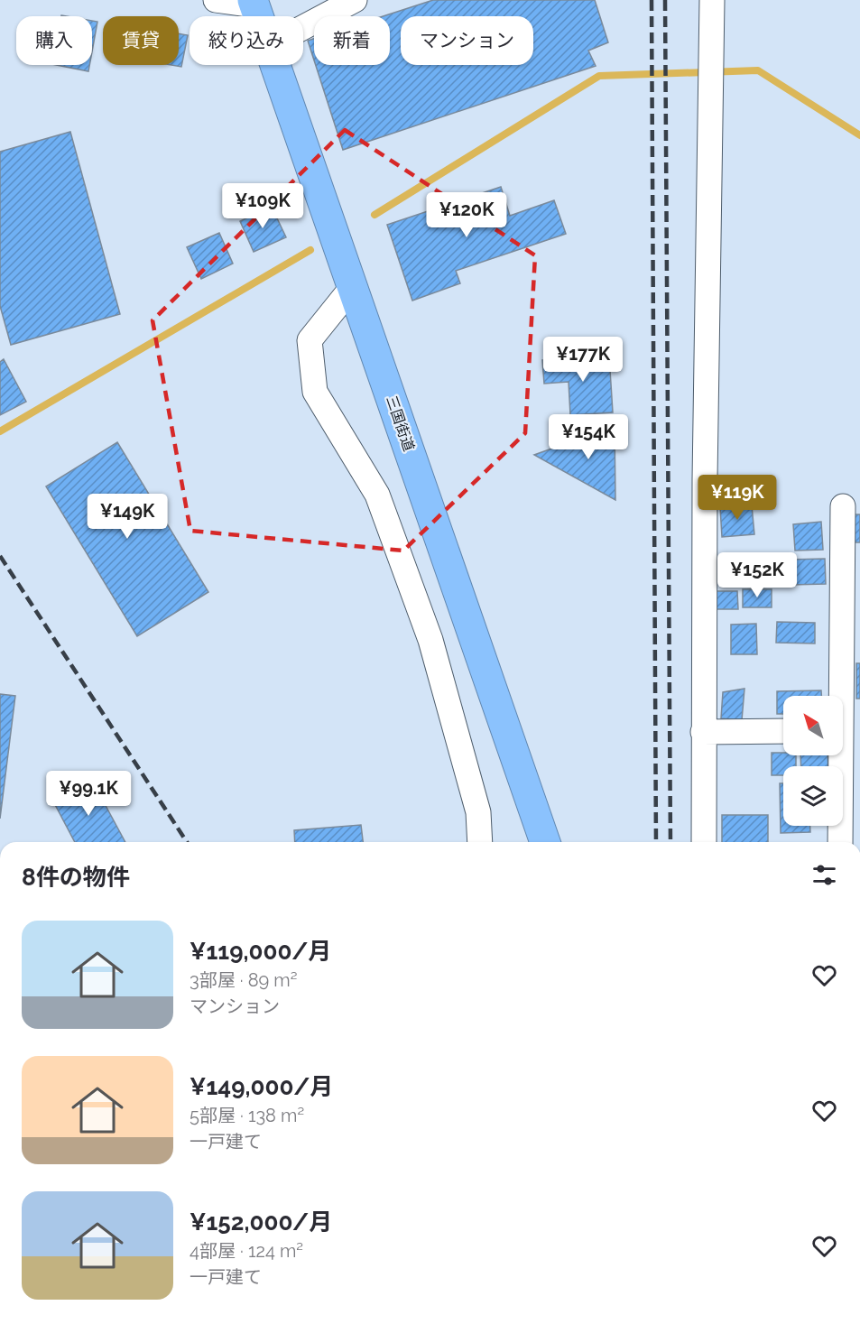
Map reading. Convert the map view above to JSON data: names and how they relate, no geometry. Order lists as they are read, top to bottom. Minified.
{"streets":{"highway":["三国街道"]},"north":"top left","page":{"chip":["購入","賃貸","絞り込み","新着","マンション"],"price":["¥109K","¥120K","¥177K","¥154K","¥119K","¥149K","¥152K","¥99.1K"],"heading":"8件の物件","list":[{"name":"¥119,000/月","note":"3部屋 · 89 m² · マンション"},{"name":"¥149,000/月","note":"5部屋 · 138 m² · 一戸建て"},{"name":"¥152,000/月","note":"4部屋 · 124 m² · 一戸建て"}]}}
